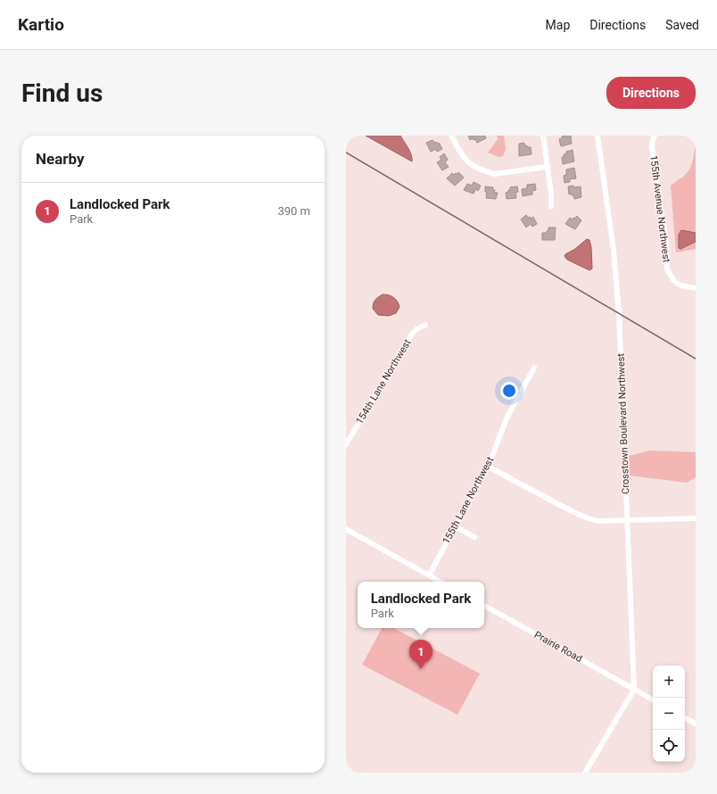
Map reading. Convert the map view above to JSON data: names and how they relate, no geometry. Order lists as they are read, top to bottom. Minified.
{"streets":{"street":["155th Avenue Northwest","154th Lane Northwest","Crosstown Boulevard Northwest","155th Lane Northwest","Prairie Road"]},"crossings":[["Crosstown Boulevard Northwest","Prairie Road"]],"page":{"header":"Kartio","nav":["Map","Directions","Saved"],"buttons":"Directions","title":"Find us","heading":"Nearby","list":[{"mark":"1","name":"Landlocked Park","note":"Park","value":"390 m"}],"popup":["Landlocked Park","Park"],"pins":"1","map_buttons":["+","−"]}}
